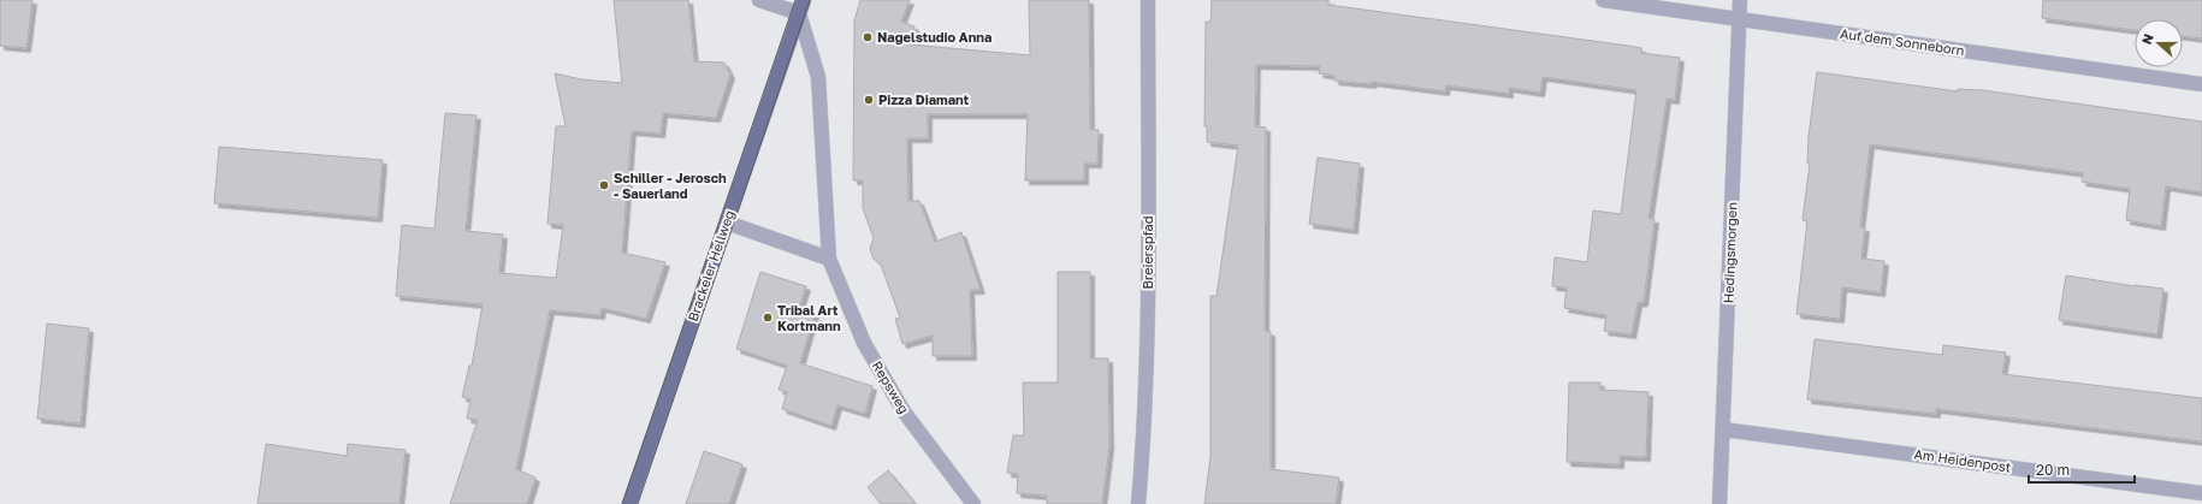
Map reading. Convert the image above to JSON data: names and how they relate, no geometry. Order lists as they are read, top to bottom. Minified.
{"streets":{"main road":["Brackeler Hellweg"],"street":["Auf dem Sonneborn","Breierspfad","Hedingsmorgen","Repsweg","Am Heidenpost"]},"crossings":[["Auf dem Sonneborn","Hedingsmorgen"],["Hedingsmorgen","Am Heidenpost"],["Brackeler Hellweg","Repsweg"]],"places":["Nagelstudio Anna","Pizza Diamant","Schiller - Jerosch - Sauerland","Tribal Art Kortmann"],"scale_bar":"20 m","north":"left"}
